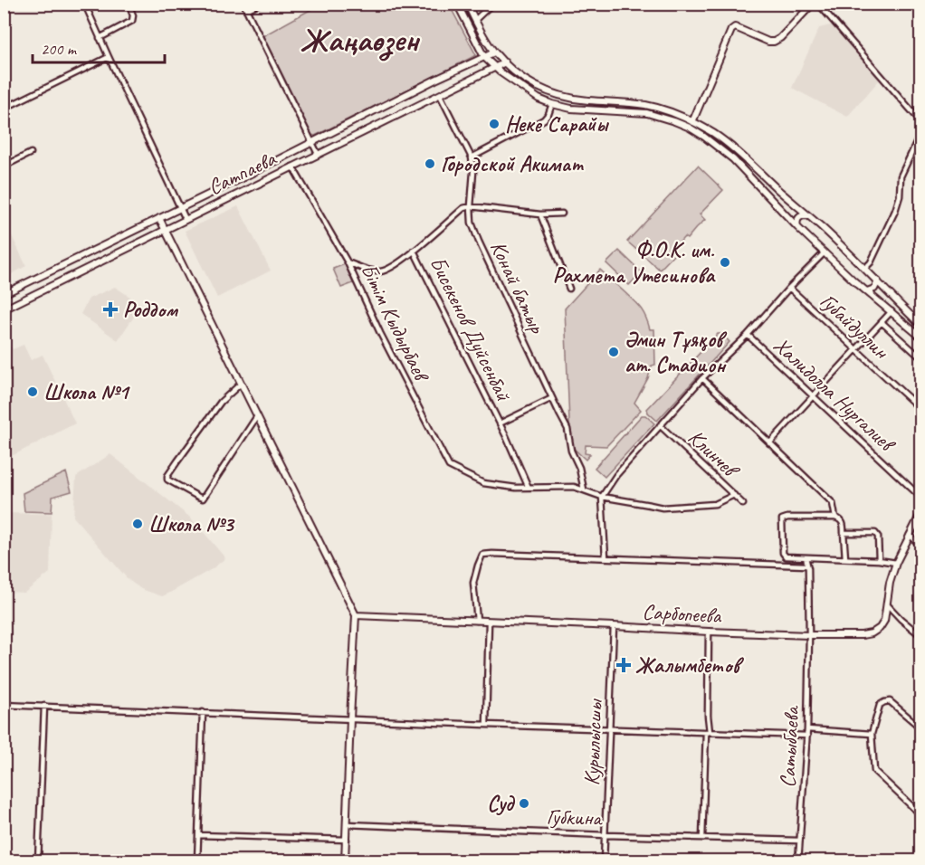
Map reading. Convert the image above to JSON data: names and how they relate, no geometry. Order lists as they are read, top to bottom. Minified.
{"streets":{"street":["Сатпаева","Конай батыр","Бiтiм Кыдырбаев","Губайдуллин","Бисекенов Дуйсенбай","Халидолла Нургалиев","Клинчев","Сарбопеева","Курылысшы","Сатыбаева","Губкина"]},"crossings":[["Сатпаева","Конай батыр"],["Сатпаева","Бiтiм Кыдырбаев"],["Конай батыр","Бiтiм Кыдырбаев"],["Конай батыр","Бисекенов Дуйсенбай"],["Бiтiм Кыдырбаев","Бисекенов Дуйсенбай"],["Бiтiм Кыдырбаев","Клинчев"],["Сарбопеева","Курылысшы"],["Сарбопеева","Сатыбаева"],["Курылысшы","Губкина"],["Сатыбаева","Губкина"]],"districts":["Жаңаөзен"],"places":{"other":["Неке Сарайы","Городской Акимат","Ф.О.К. им. Рахмета Утесинова","Әмин Тұяқов ат. Стадион","Школа №1","Школа №3","Суд"],"health":["Роддом","Жалымбетов"]},"scale_bar":"200 m"}
